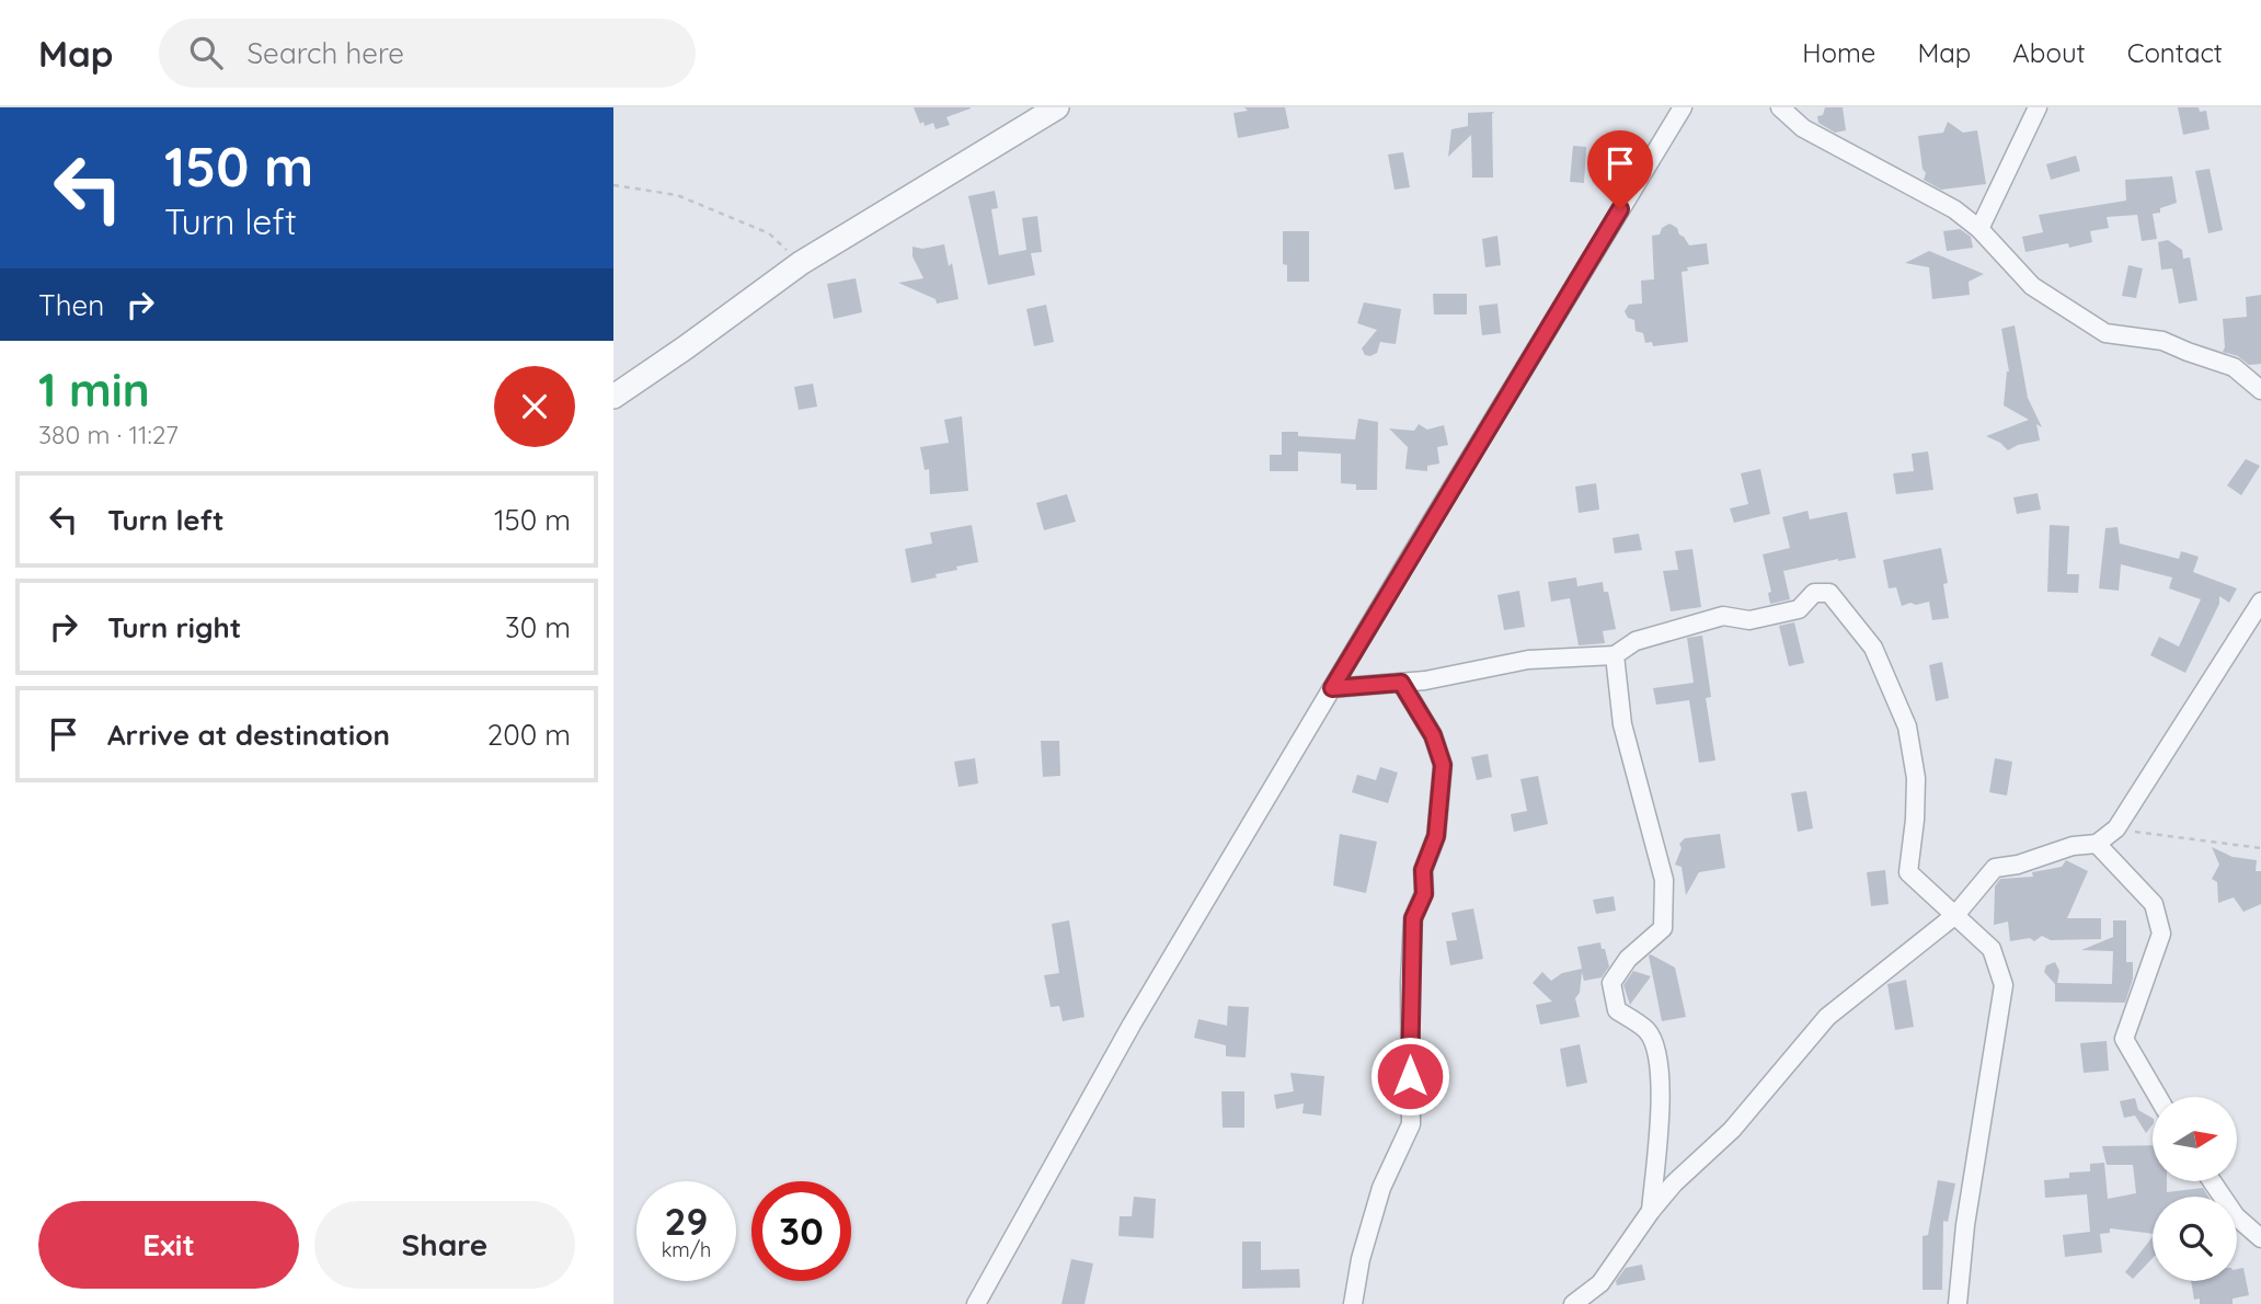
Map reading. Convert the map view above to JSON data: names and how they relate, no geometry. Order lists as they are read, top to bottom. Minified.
{"north":"right","page":{"header":"Map","search":"Search here","nav":["Home","Map","About","Contact"],"turn":["150 m","Turn left"],"then":"Then","heading":["1 min","380 m · 11:27"],"list":[{"name":"Turn left","value":"150 m"},{"name":"Turn right","value":"30 m"},{"name":"Arrive at destination","value":"200 m"}],"speed":"29 km/h","limit":"30","buttons":["Exit","Share"]}}
